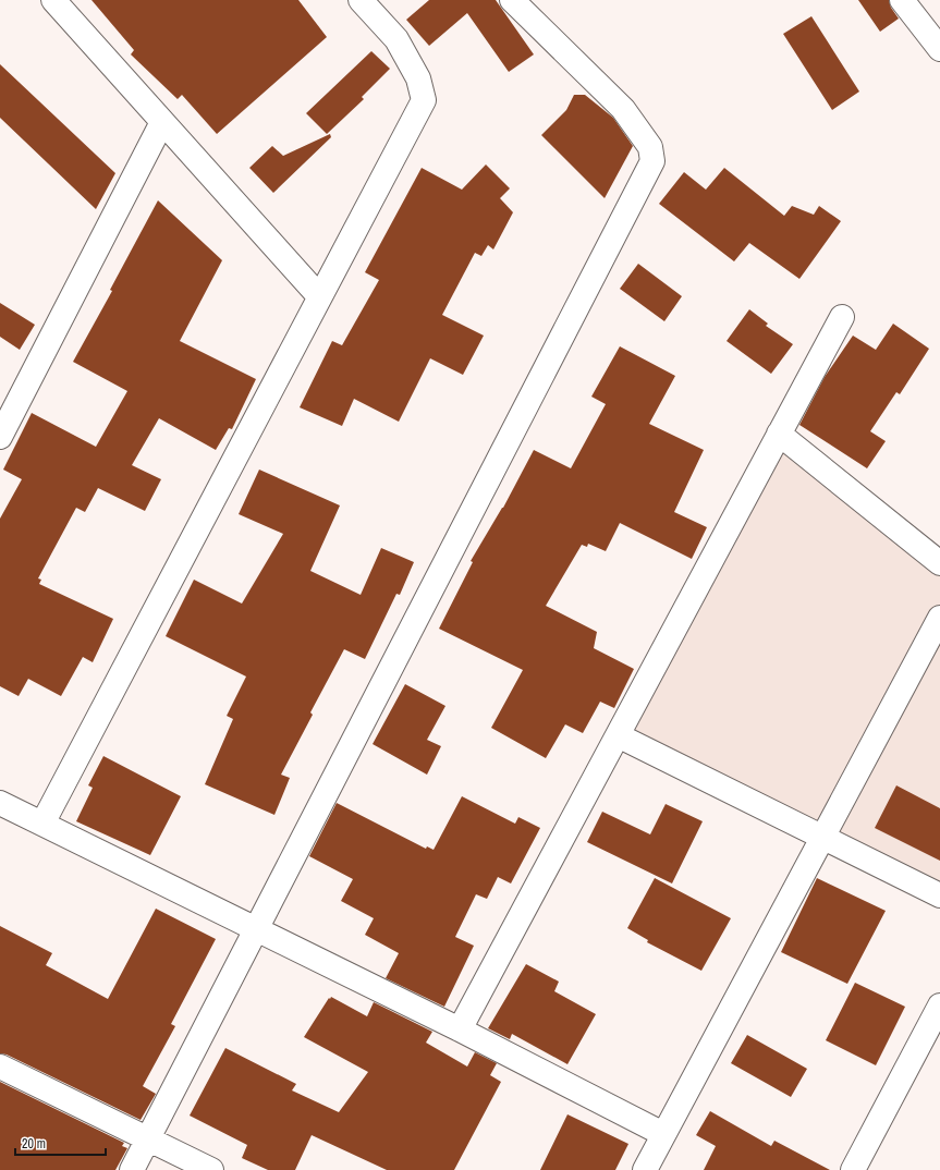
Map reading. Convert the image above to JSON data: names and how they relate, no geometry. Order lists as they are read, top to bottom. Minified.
{"scale_bar":"20 m"}
